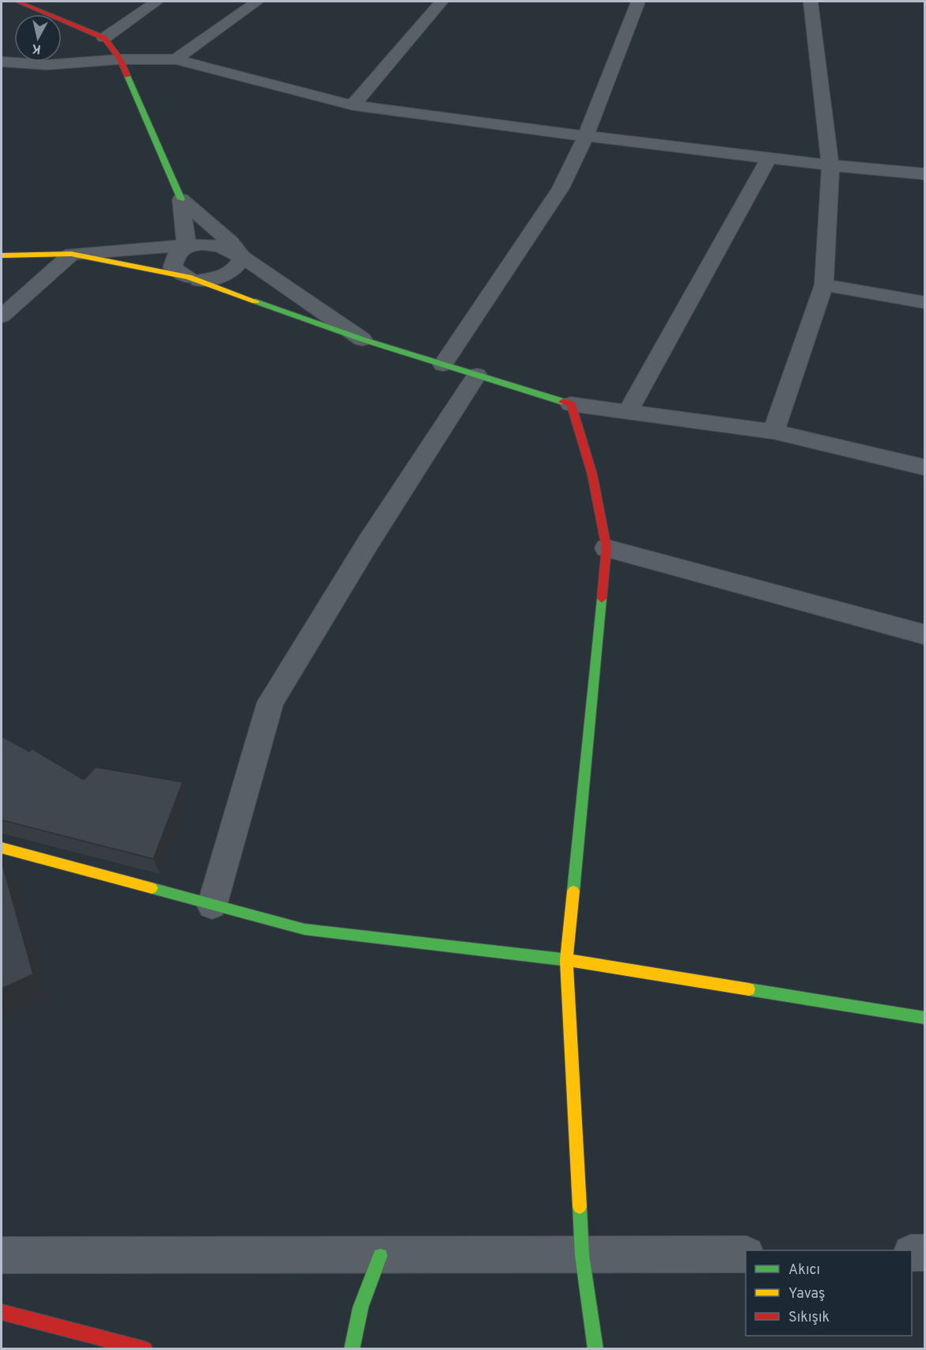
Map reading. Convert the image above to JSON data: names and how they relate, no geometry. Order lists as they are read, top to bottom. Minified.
{"legend":["Akıcı","Yavaş","Sıkışık"],"north":"bottom"}
